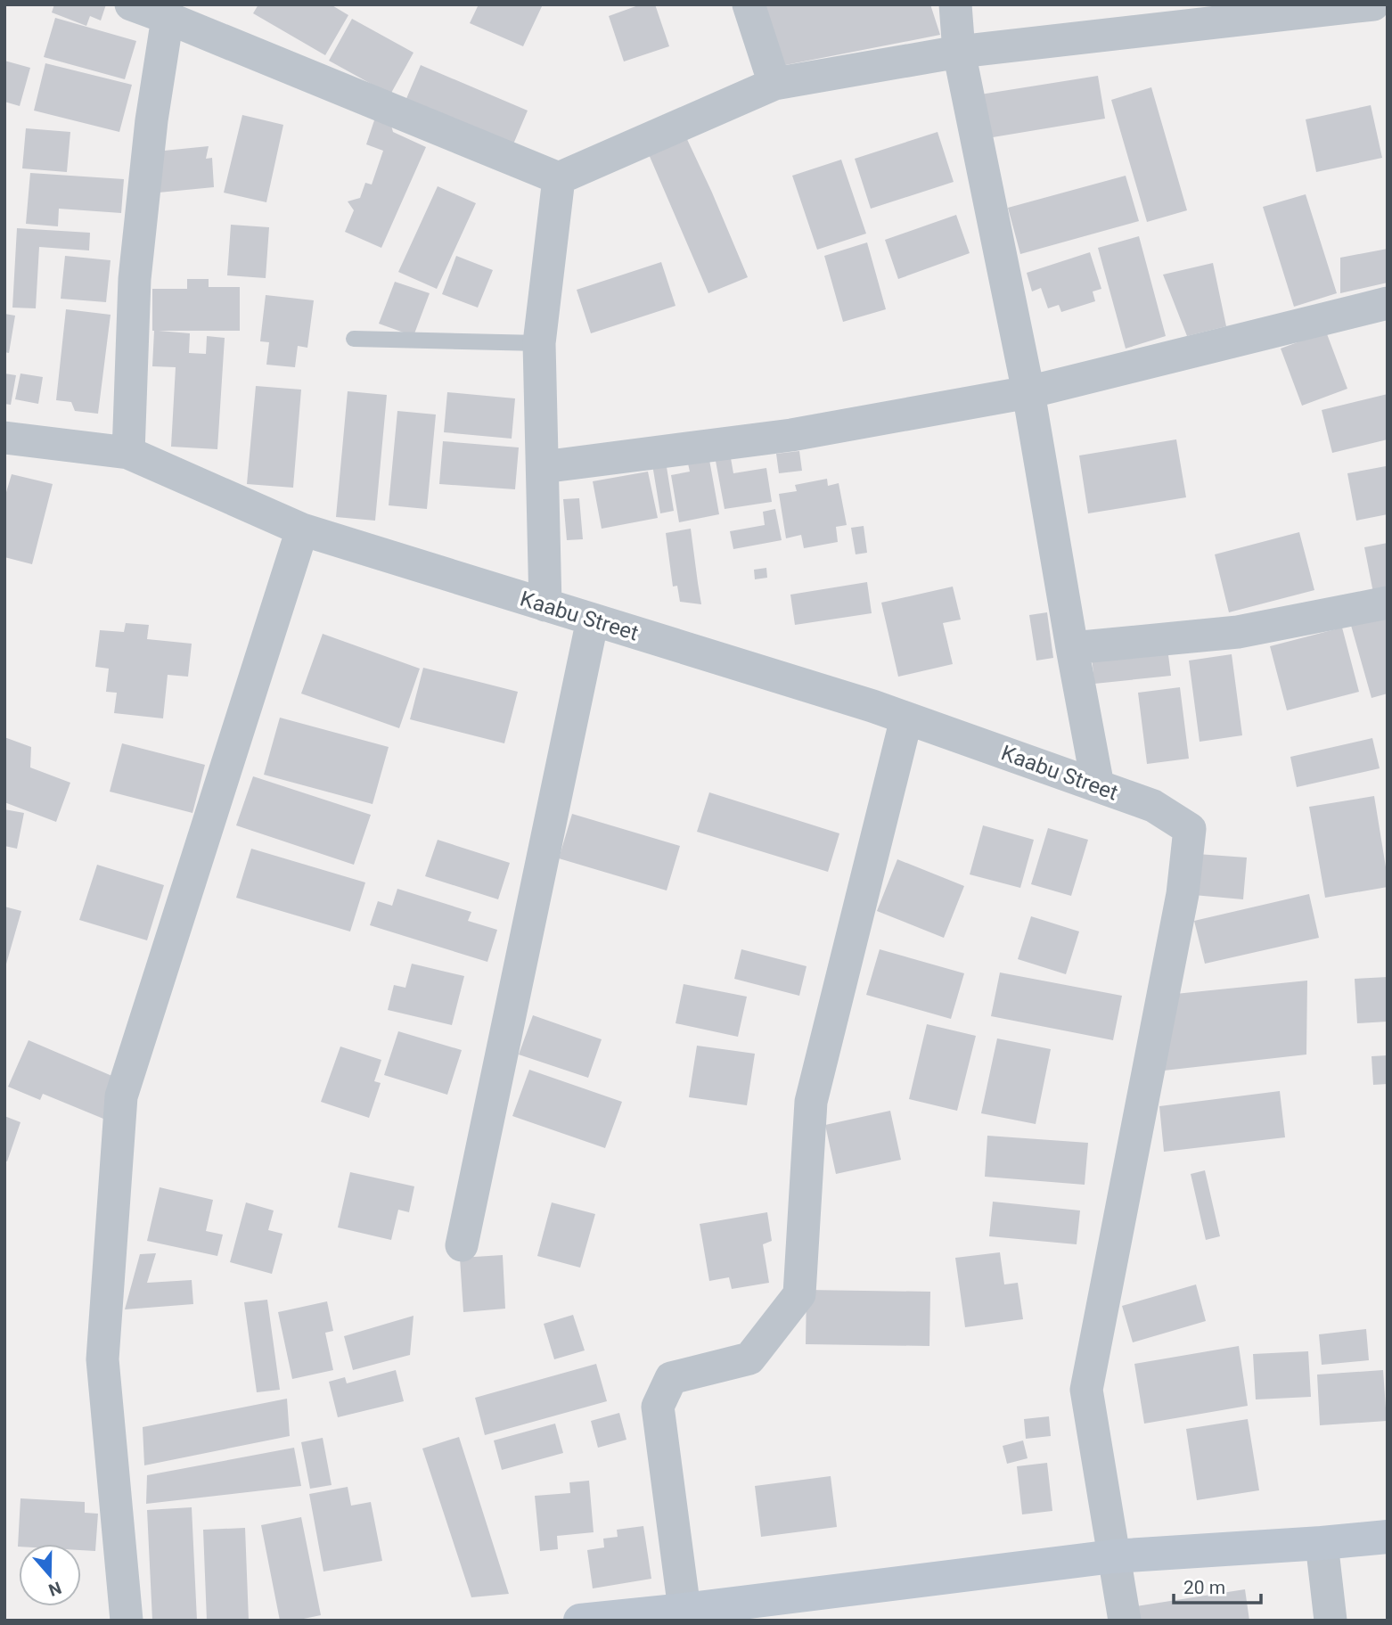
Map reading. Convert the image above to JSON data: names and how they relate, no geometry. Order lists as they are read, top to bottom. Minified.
{"streets":{"street":["Kaabu Street"]},"scale_bar":"20 m","north":"bottom"}
